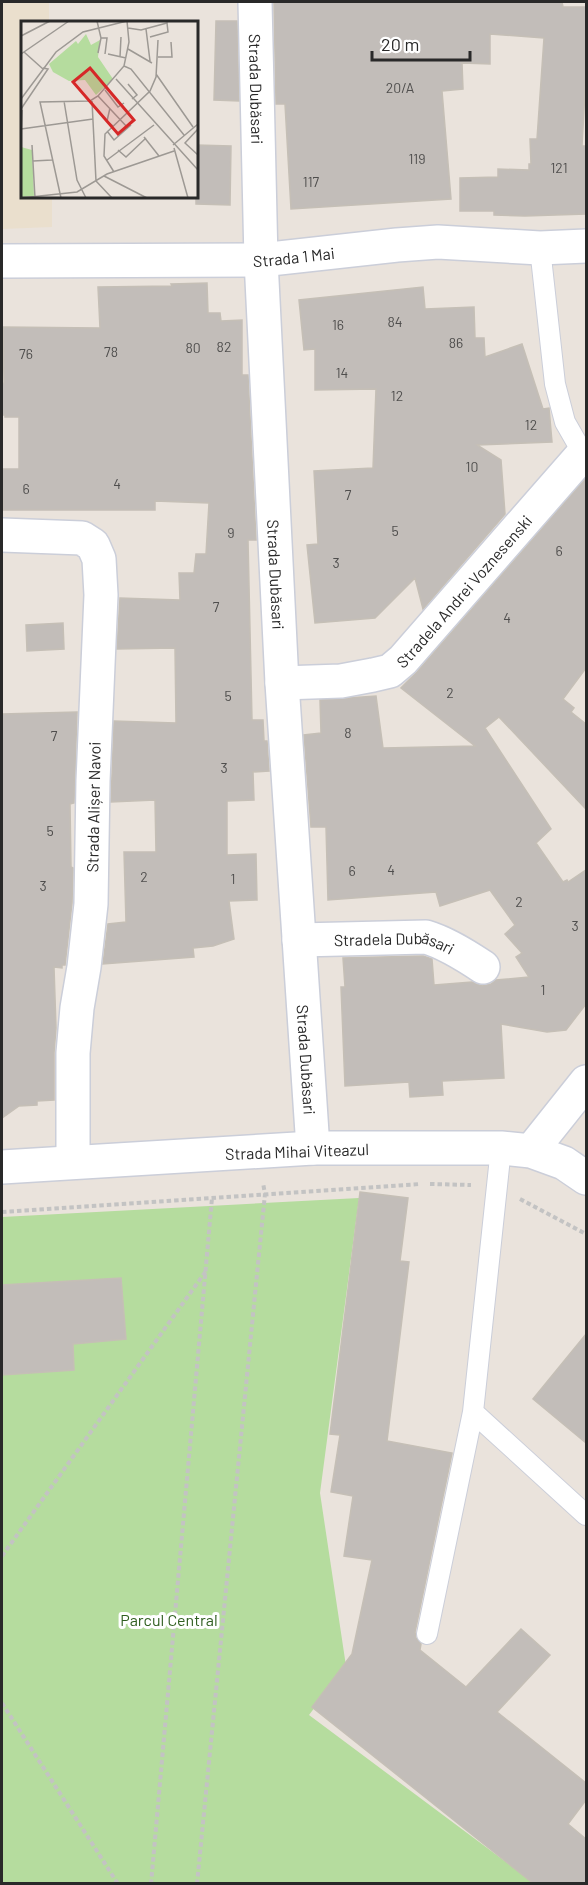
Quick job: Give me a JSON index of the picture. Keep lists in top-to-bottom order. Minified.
{"streets":{"street":["Strada Dubăsari","Strada 1 Mai","Stradela Andrei Voznesenski","Strada Alișer Navoi","Stradela Dubăsari","Strada Mihai Viteazul"]},"crossings":[["Strada Dubăsari","Strada 1 Mai"],["Strada Dubăsari","Stradela Andrei Voznesenski"],["Strada Dubăsari","Stradela Dubăsari"],["Strada Dubăsari","Strada Mihai Viteazul"],["Strada Alișer Navoi","Strada Mihai Viteazul"]],"parks":["Parcul Central"],"house_numbers":["20/A","119","121","117","84","16","86","82","80","78","76","14","12","12","10","4","6","7","5","9","6","3","7","4","2","5","8","7","3","5","4","6","2","1","3","2","3","1"],"scale_bar":"20 m"}
